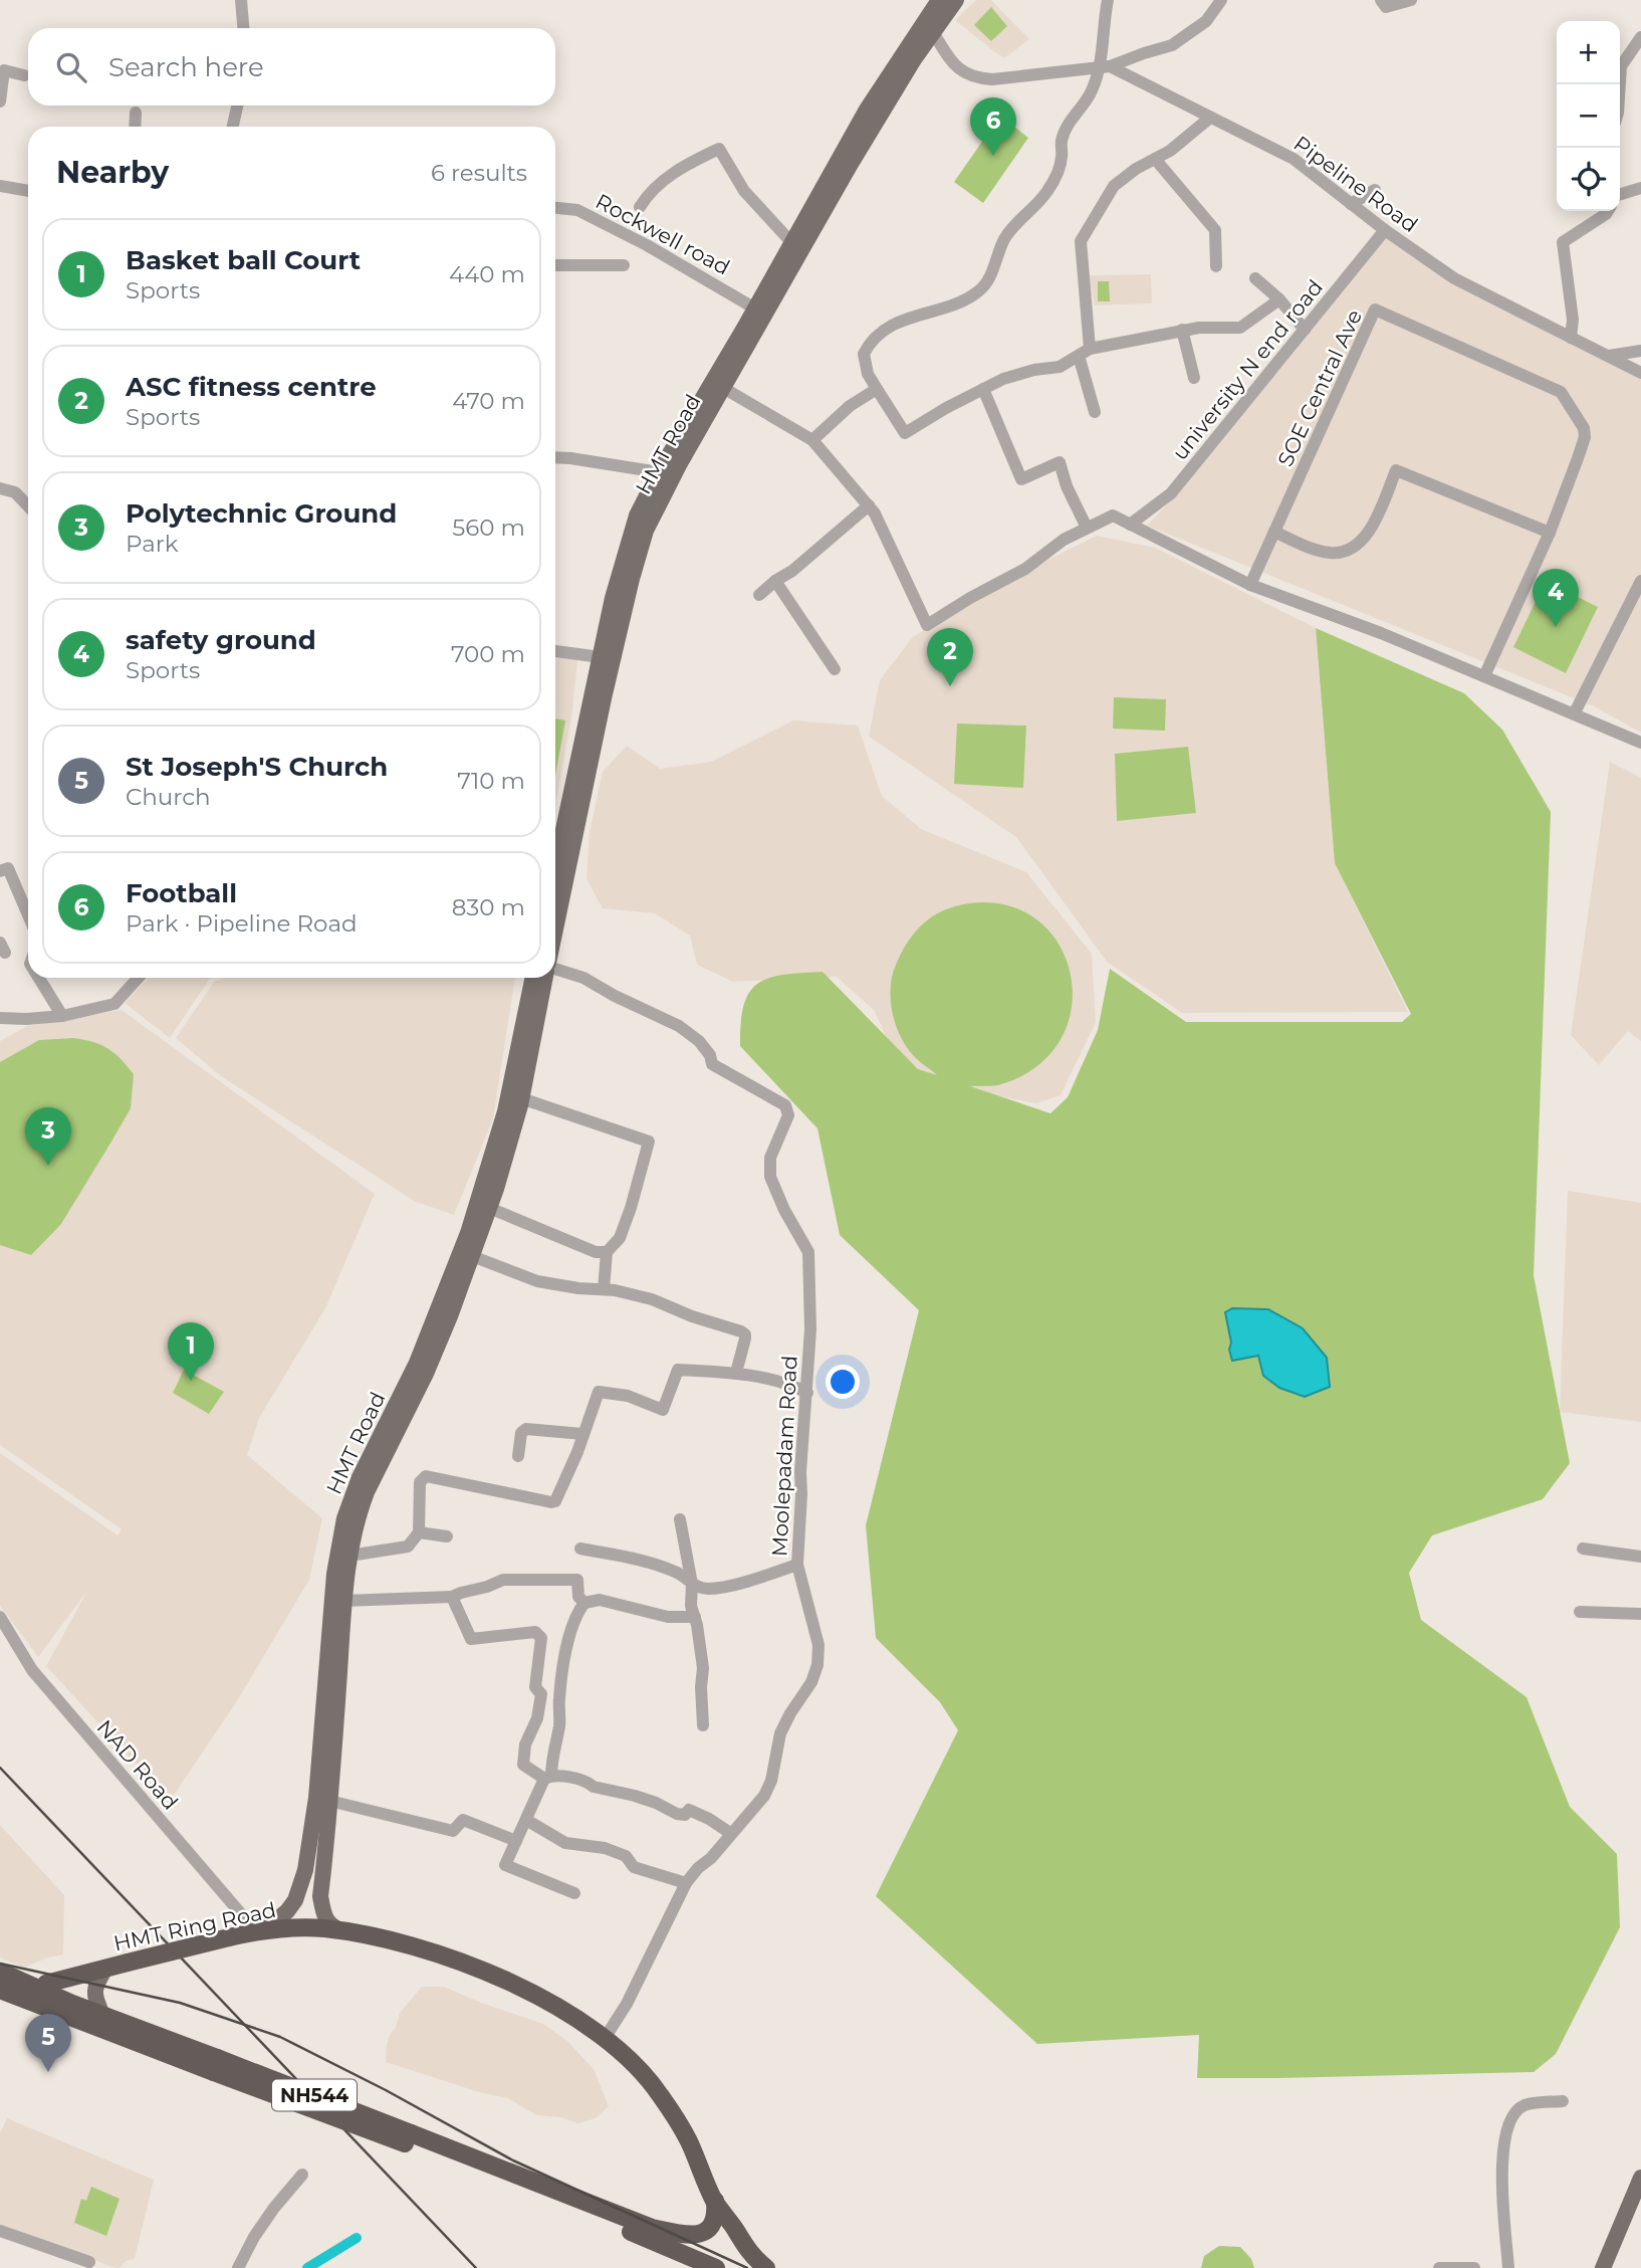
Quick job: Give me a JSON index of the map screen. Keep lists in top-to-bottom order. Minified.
{"streets":{"highway":["HMT Ring Road","NH544"],"main road":["HMT Road"],"street":["Pipeline Road","Rockwell road","university N end road","SOE Central Ave","Moolepadam Road","NAD Road"]},"crossings":[["Pipeline Road","university N end road"],["Rockwell road","HMT Road"],["HMT Road","NAD Road"],["HMT Road","HMT Ring Road"],["Moolepadam Road","HMT Ring Road"],["NAD Road","HMT Ring Road"],["HMT Ring Road","NH544"]],"page":{"map_buttons":["+","−"],"search":"Search here","pins":["6","4","2","3","1","5"],"heading":["Nearby","6 results"],"list":[{"mark":"1","name":"Basket ball Court","note":"Sports","value":"440 m"},{"mark":"2","name":"ASC fitness centre","note":"Sports","value":"470 m"},{"mark":"3","name":"Polytechnic Ground","note":"Park","value":"560 m"},{"mark":"4","name":"safety ground","note":"Sports","value":"700 m"},{"mark":"5","name":"St Joseph'S Church","note":"Church","value":"710 m"},{"mark":"6","name":"Football","note":"Park · Pipeline Road","value":"830 m"}]}}
